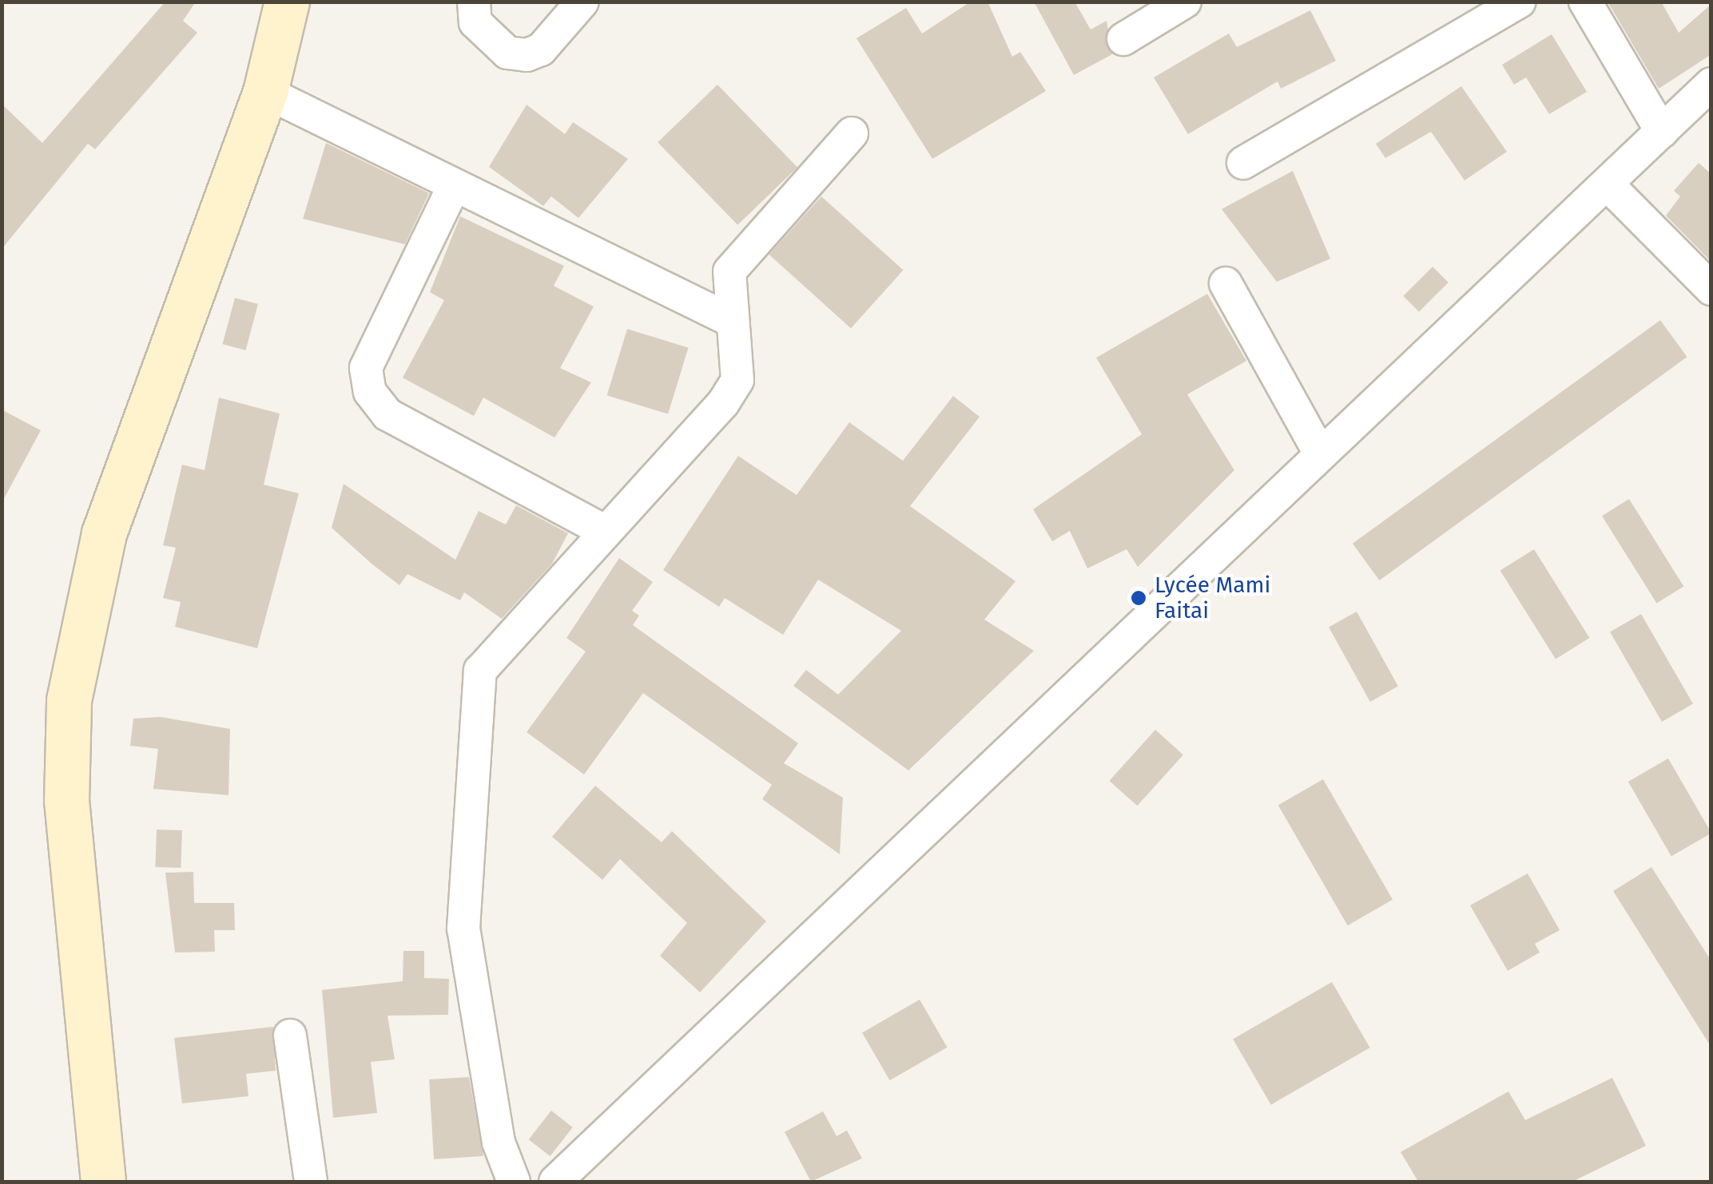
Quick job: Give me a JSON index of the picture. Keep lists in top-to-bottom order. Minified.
{"places":["Lycée Mami Faitai"]}
